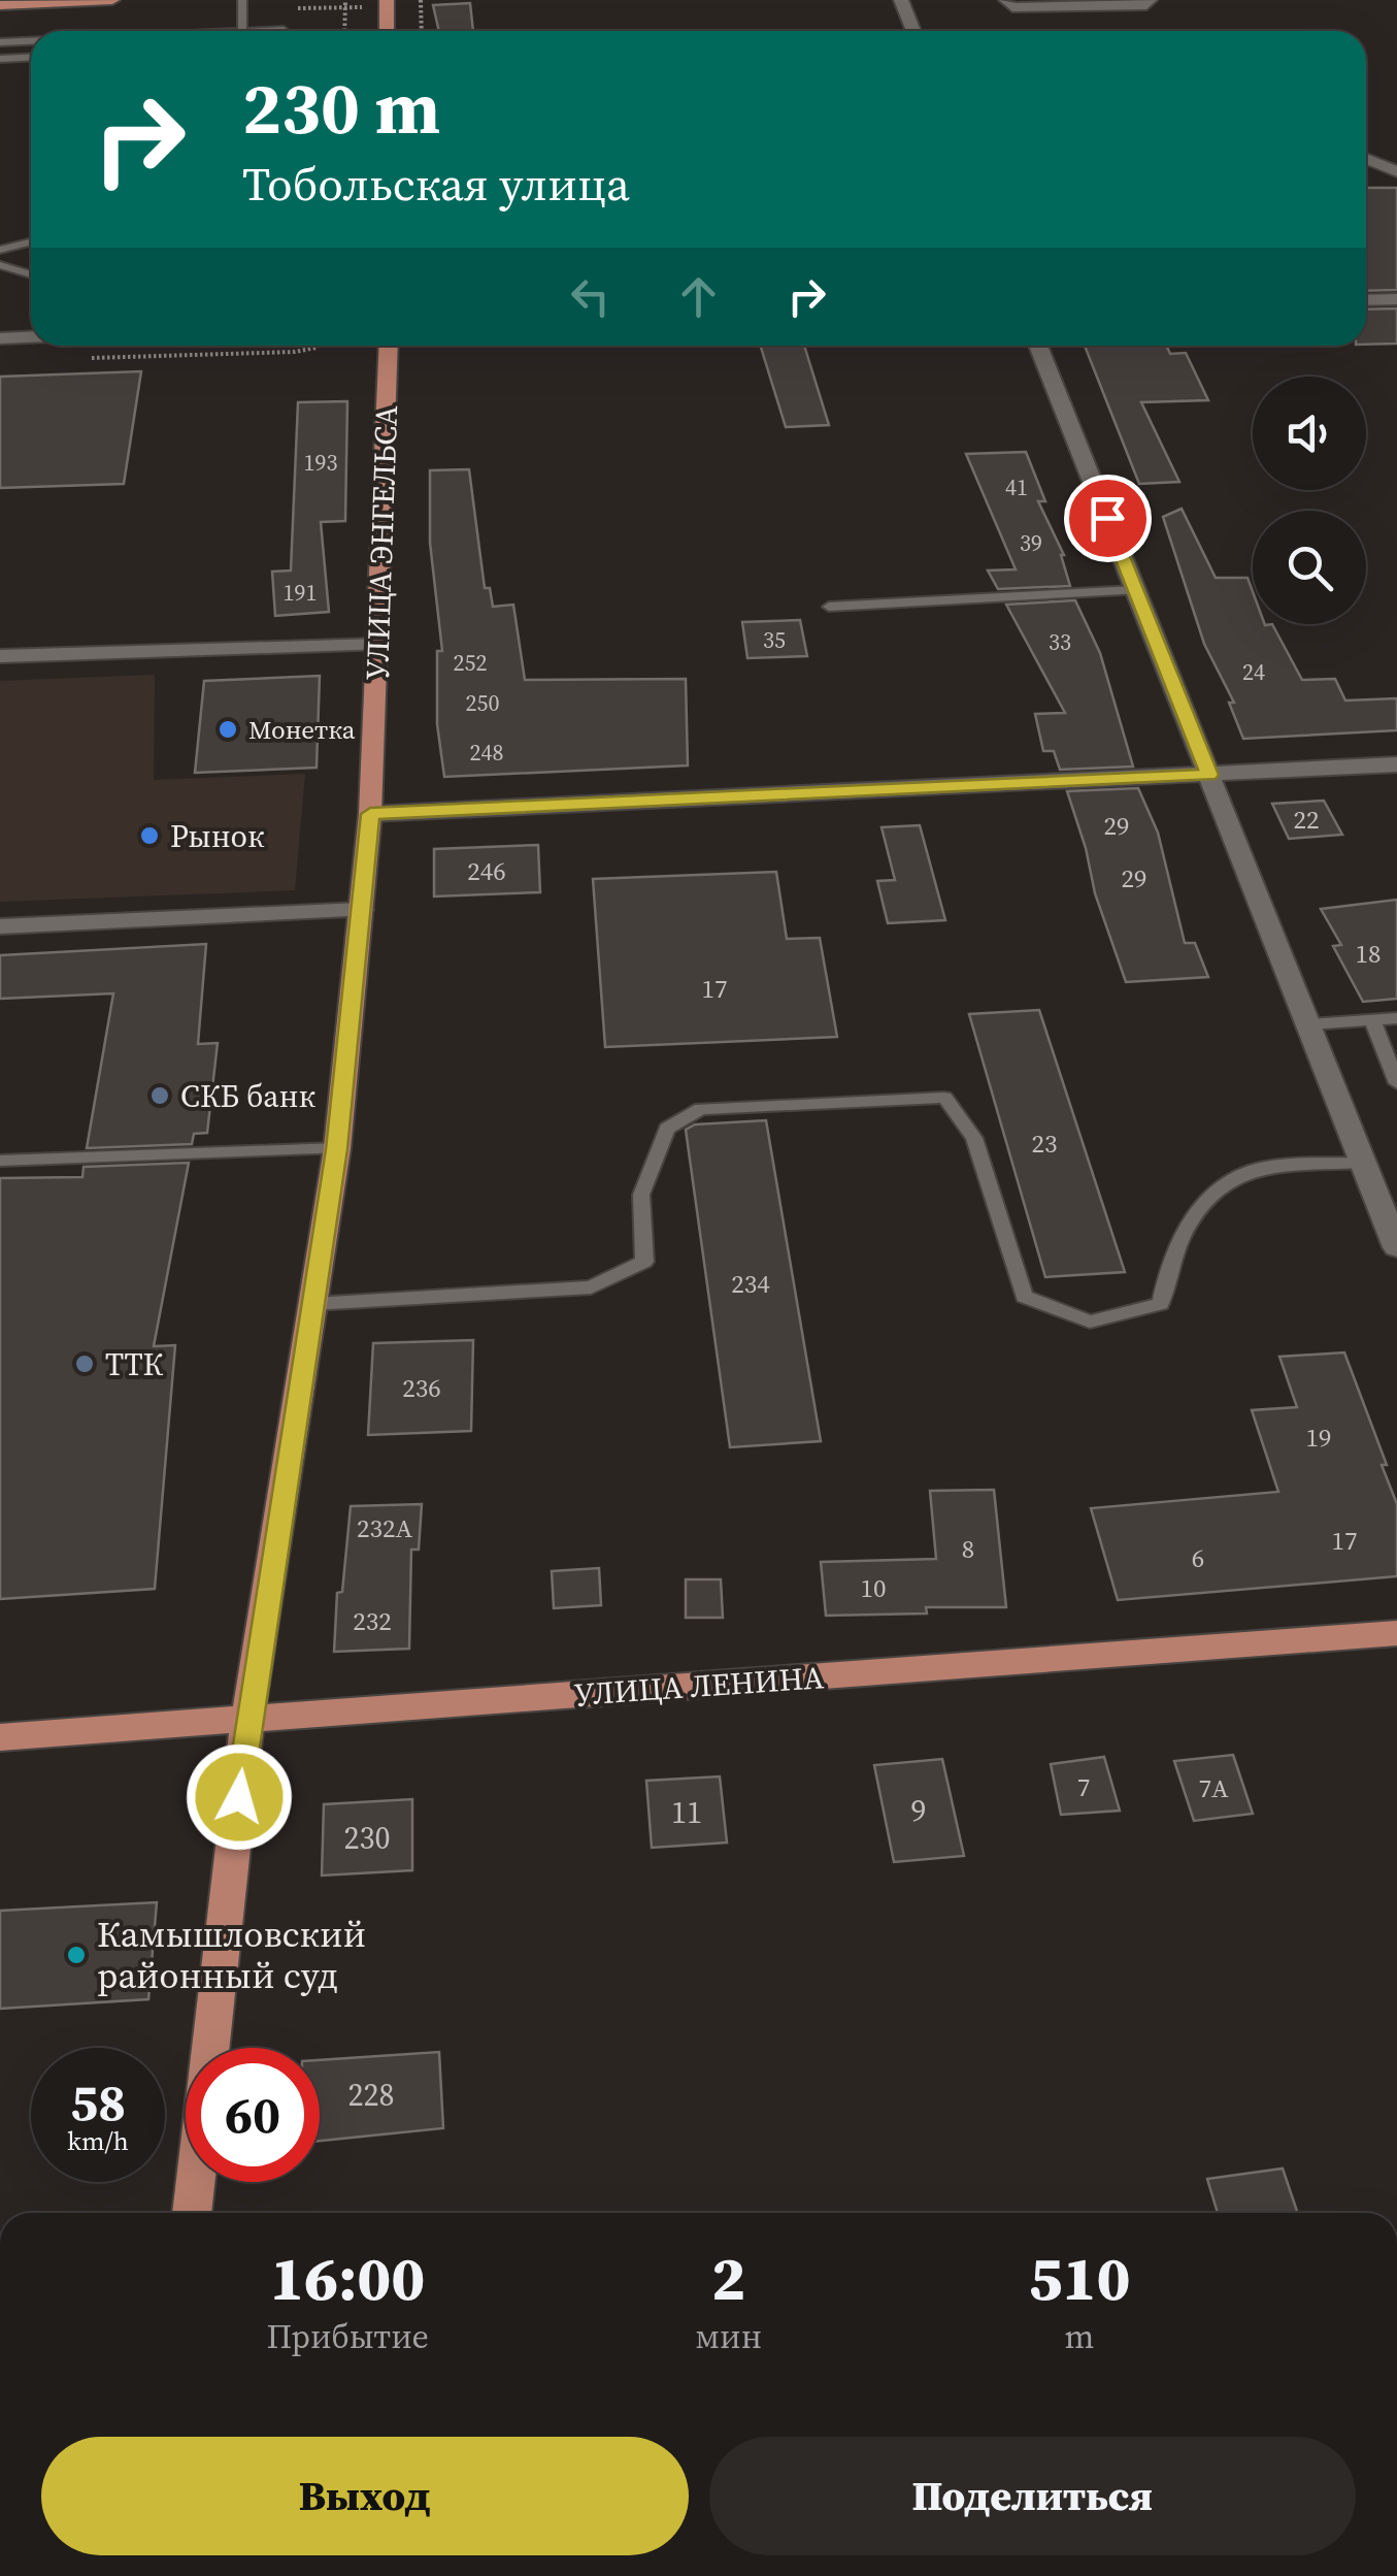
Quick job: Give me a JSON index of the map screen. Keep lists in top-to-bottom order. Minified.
{"streets":{"main road":["УЛИЦА ЭНГЕЛЬСА","УЛИЦА ЛЕНИНА"]},"crossings":[["УЛИЦА ЭНГЕЛЬСА","УЛИЦА ЛЕНИНА"]],"places":["Монетка","Рынок","СКБ банк","ТТК","Камышловский районный суд"],"house_numbers":["193","41","39","191","35","33","252","24","250","248","22","29","246","29","18","17","23","234","236","19","232А","17","8","6","10","232","7","7А","9","11","230","228"],"page":{"turn":["230 m","Тобольская улица"],"speed":"58 km/h","limit":"60","eta":["16:00","Прибытие","2","мин","510","m"],"buttons":["Выход","Поделиться"]}}
